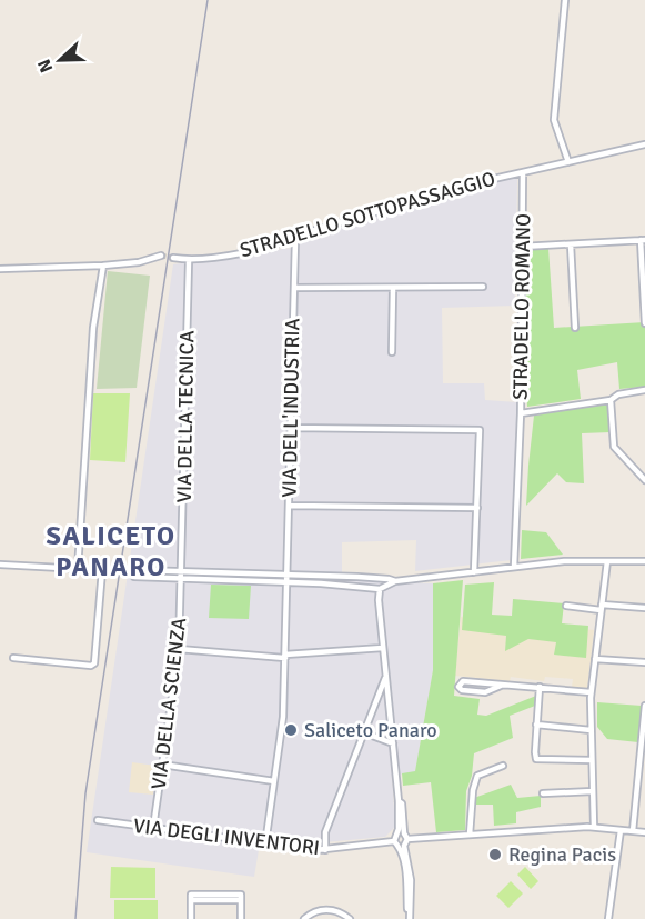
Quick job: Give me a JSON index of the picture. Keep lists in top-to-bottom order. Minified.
{"streets":{"street":["STRADELLO SOTTOPASSAGGIO","STRADELLO ROMANO","VIA DELL'INDUSTRIA","VIA DELLA TECNICA","VIA DELLA SCIENZA","VIA DEGLI INVENTORI"]},"crossings":[["STRADELLO SOTTOPASSAGGIO","STRADELLO ROMANO"],["STRADELLO SOTTOPASSAGGIO","VIA DELL'INDUSTRIA"],["STRADELLO SOTTOPASSAGGIO","VIA DELLA TECNICA"],["VIA DELL'INDUSTRIA","VIA DEGLI INVENTORI"],["VIA DELLA TECNICA","VIA DELLA SCIENZA"],["VIA DELLA SCIENZA","VIA DEGLI INVENTORI"]],"districts":["SALICETO PANARO"],"places":["Saliceto Panaro","Regina Pacis"],"north":"left"}
